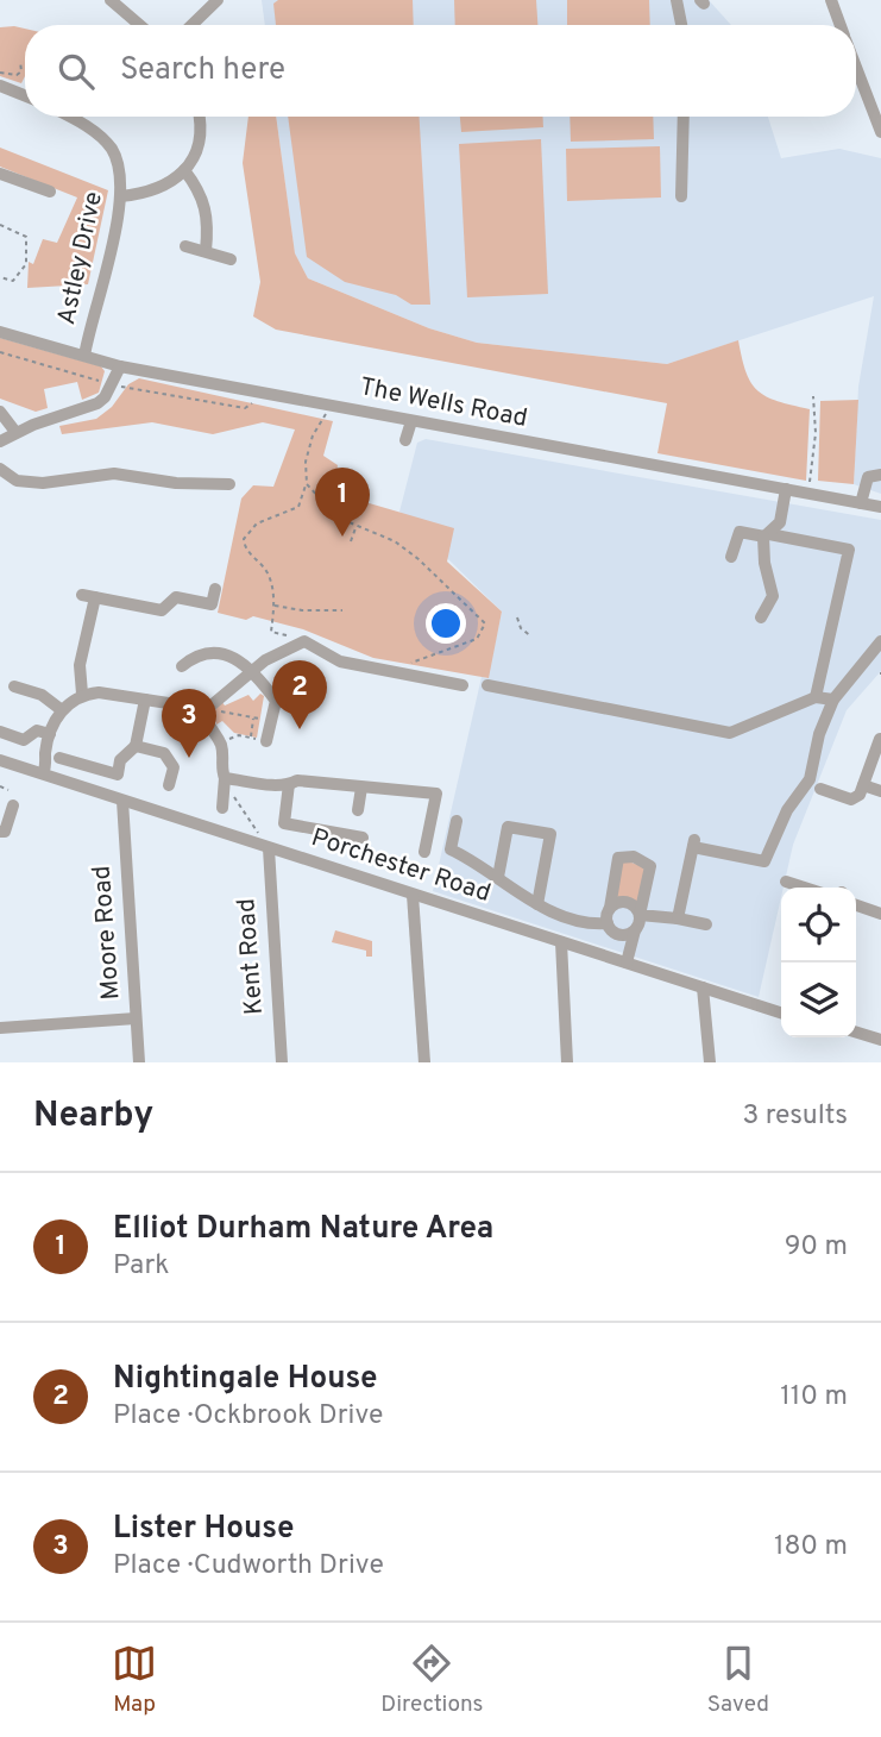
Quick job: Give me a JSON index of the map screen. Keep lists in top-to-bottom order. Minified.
{"streets":{"street":["Astley Drive","The Wells Road","Porchester Road","Moore Road","Kent Road"]},"crossings":[["Astley Drive","The Wells Road"],["Porchester Road","Moore Road"],["Porchester Road","Kent Road"]],"page":{"search":"Search here","pins":["1","2","3"],"heading":["Nearby","3 results"],"list":[{"mark":"1","name":"Elliot Durham Nature Area","note":"Park","value":"90 m"},{"mark":"2","name":"Nightingale House","note":"Place · Ockbrook Drive","value":"110 m"},{"mark":"3","name":"Lister House","note":"Place · Cudworth Drive","value":"180 m"}],"nav":["Map","Directions","Saved"]}}
